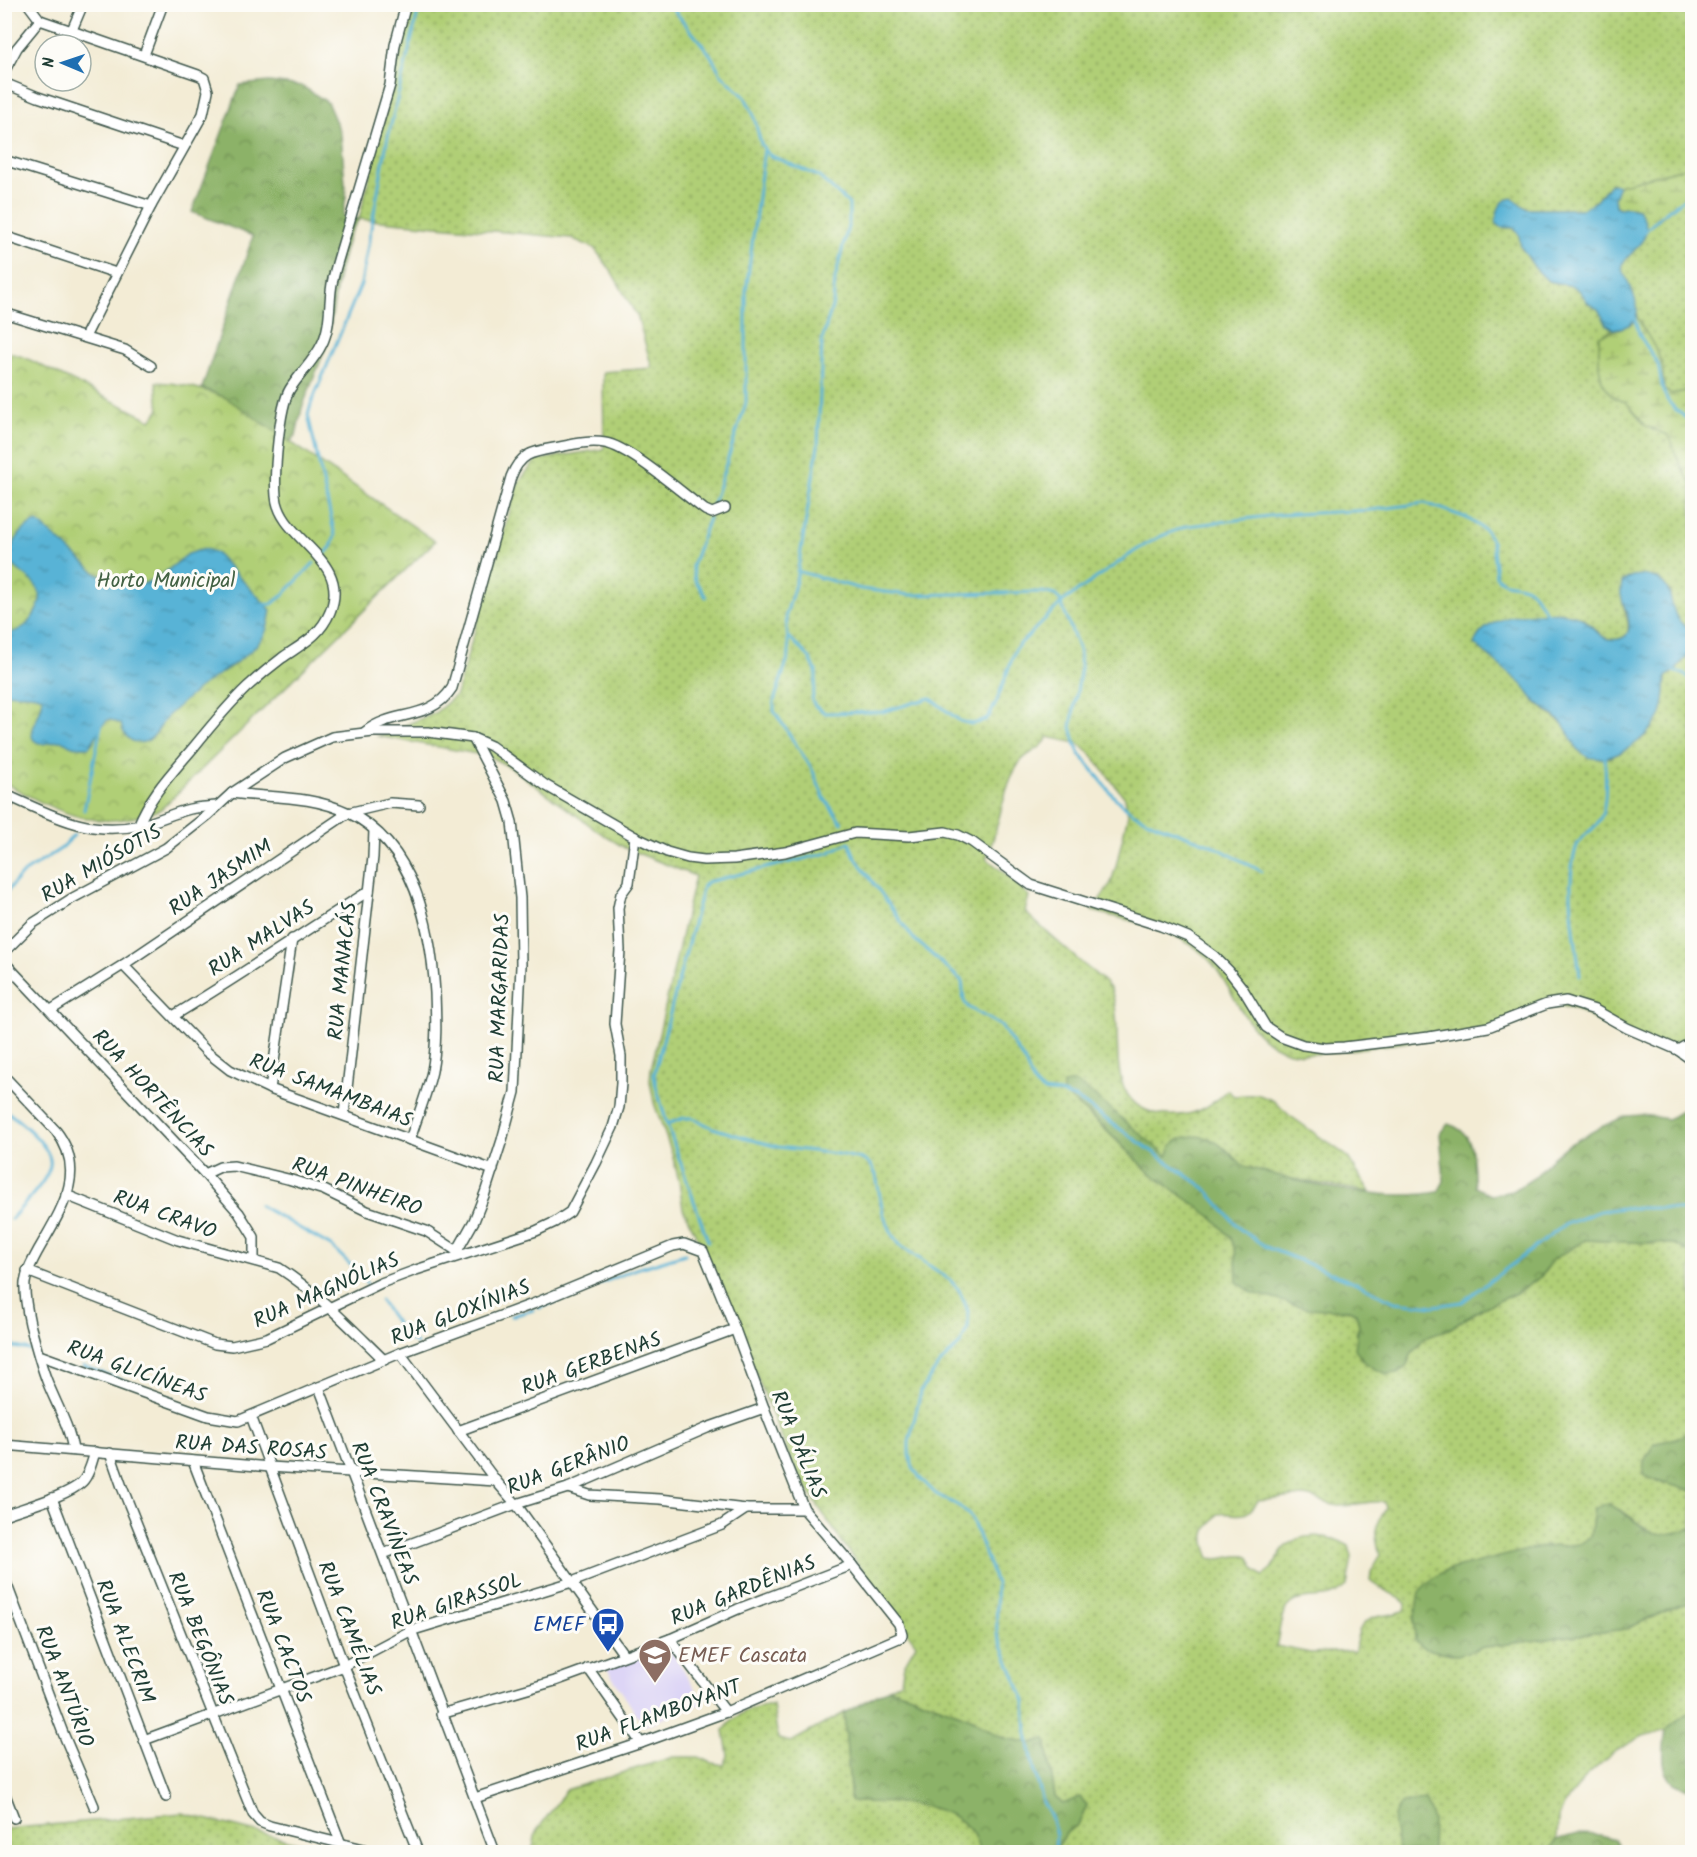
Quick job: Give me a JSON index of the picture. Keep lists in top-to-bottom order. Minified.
{"streets":{"street":["RUA MIÓSOTIS","RUA JASMIM","RUA MALVAS","RUA MANACÁS","RUA MARGARIDAS","RUA SAMAMBAIAS","RUA HORTÊNCIAS","RUA PINHEIRO","RUA CRAVO","RUA MAGNÓLIAS","RUA GLOXÍNIAS","RUA GERBENAS","RUA GLICÍNEAS","RUA DÁLIAS","RUA DAS ROSAS","RUA GERÂNIO","RUA CRAVÍNEAS","RUA GARDÊNIAS","RUA GIRASSOL","RUA CAMÉLIAS","RUA BEGÔNIAS","RUA ALECRIM","RUA CACTOS","RUA ANTÚRIO","RUA FLAMBOYANT"]},"crossings":[["RUA JASMIM","RUA SAMAMBAIAS"],["RUA JASMIM","RUA HORTÊNCIAS"],["RUA MALVAS","RUA MANACÁS"],["RUA MALVAS","RUA SAMAMBAIAS"],["RUA MANACÁS","RUA SAMAMBAIAS"],["RUA MARGARIDAS","RUA SAMAMBAIAS"],["RUA MARGARIDAS","RUA PINHEIRO"],["RUA MARGARIDAS","RUA MAGNÓLIAS"],["RUA HORTÊNCIAS","RUA PINHEIRO"],["RUA HORTÊNCIAS","RUA CRAVO"],["RUA PINHEIRO","RUA MAGNÓLIAS"],["RUA CRAVO","RUA MAGNÓLIAS"],["RUA CRAVO","RUA GLOXÍNIAS"],["RUA GLOXÍNIAS","RUA GLICÍNEAS"],["RUA GLOXÍNIAS","RUA DÁLIAS"],["RUA GLOXÍNIAS","RUA CRAVÍNEAS"],["RUA GLOXÍNIAS","RUA CAMÉLIAS"],["RUA GERBENAS","RUA DÁLIAS"],["RUA DÁLIAS","RUA GERÂNIO"],["RUA DÁLIAS","RUA GARDÊNIAS"],["RUA DÁLIAS","RUA FLAMBOYANT"],["RUA DAS ROSAS","RUA CRAVÍNEAS"],["RUA DAS ROSAS","RUA CAMÉLIAS"],["RUA DAS ROSAS","RUA BEGÔNIAS"],["RUA DAS ROSAS","RUA CACTOS"],["RUA GERÂNIO","RUA CRAVÍNEAS"],["RUA CRAVÍNEAS","RUA GARDÊNIAS"],["RUA CRAVÍNEAS","RUA GIRASSOL"],["RUA CRAVÍNEAS","RUA FLAMBOYANT"],["RUA GIRASSOL","RUA CAMÉLIAS"],["RUA GIRASSOL","RUA BEGÔNIAS"],["RUA GIRASSOL","RUA ALECRIM"],["RUA GIRASSOL","RUA CACTOS"],["RUA BEGÔNIAS","RUA CACTOS"]],"parks":["Horto Municipal"],"places":{"bus stop":["EMEF"],"school or university":["EMEF Cascata"]},"north":"left"}
